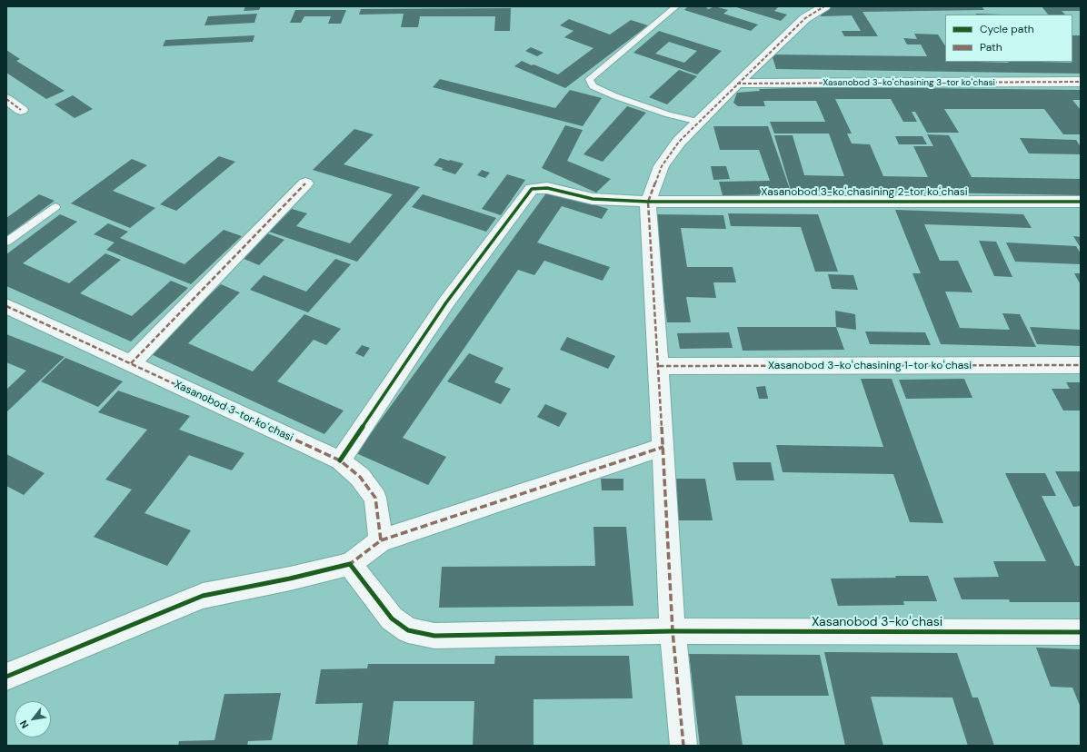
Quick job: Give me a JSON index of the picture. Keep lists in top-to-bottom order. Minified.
{"streets":{"street":["Xasanobod 3-koʻchasining 3-tor koʻchasi","Xasanobod 3-koʻchasining 2-tor koʻchasi","Xasanobod 3-koʻchasining 1-tor koʻchasi","Xasanobod 3-tor koʻchasi","Xasanobod 3-koʻchasi"]},"crossings":[["Xasanobod 3-koʻchasining 2-tor koʻchasi","Xasanobod 3-tor koʻchasi"]],"legend":["Cycle path","Path"],"north":"bottom left"}
